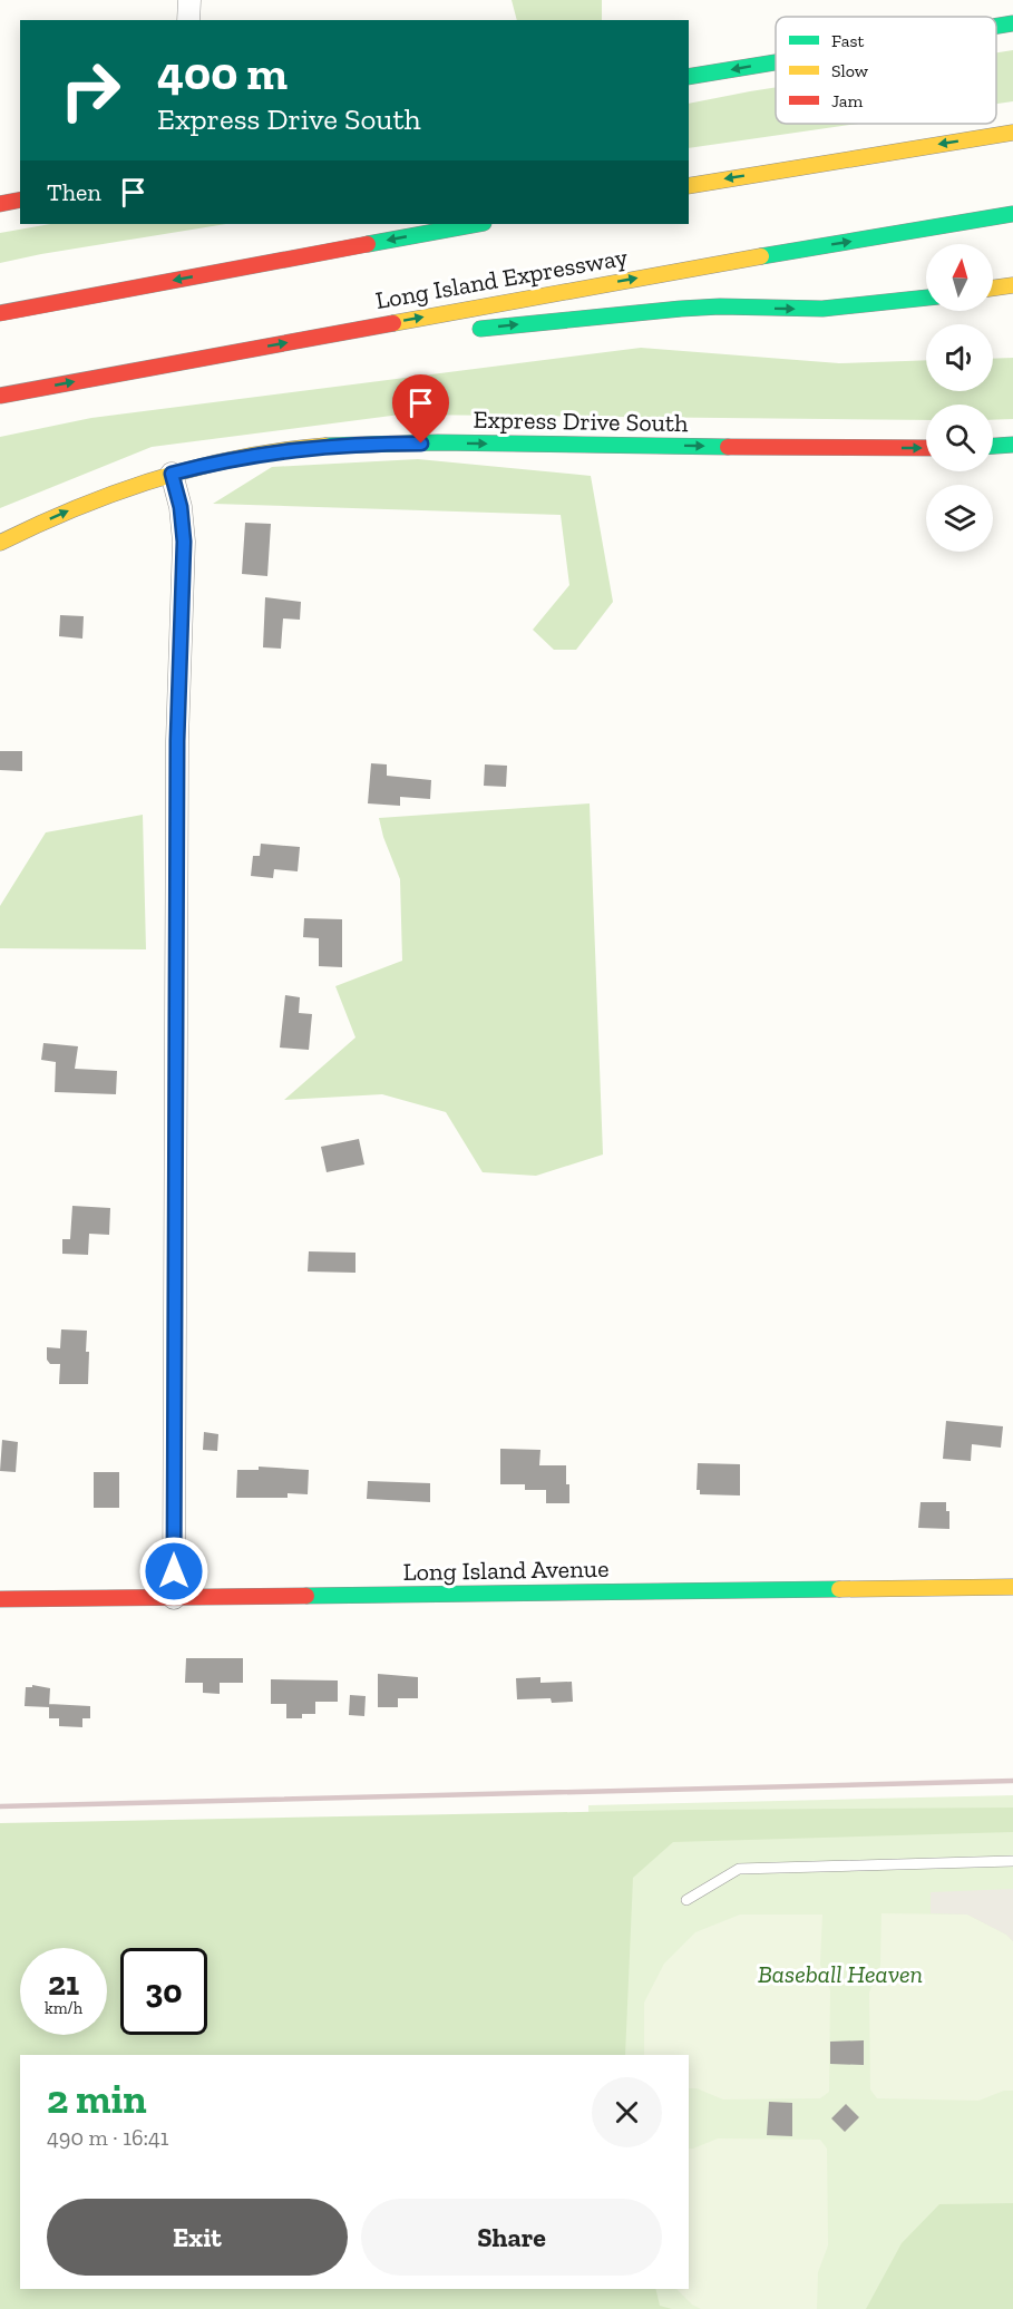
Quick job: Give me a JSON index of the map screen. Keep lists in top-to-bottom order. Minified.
{"streets":{"main road":["Long Island Expressway","Express Drive South","Long Island Avenue"]},"parks":["Baseball Heaven"],"legend":["Fast","Slow","Jam"],"north":"top","page":{"turn":["400 m","Express Drive South"],"then":"Then","speed":"21 km/h","limit":"30","heading":["2 min","490 m · 16:41"],"buttons":["Exit","Share"]}}
